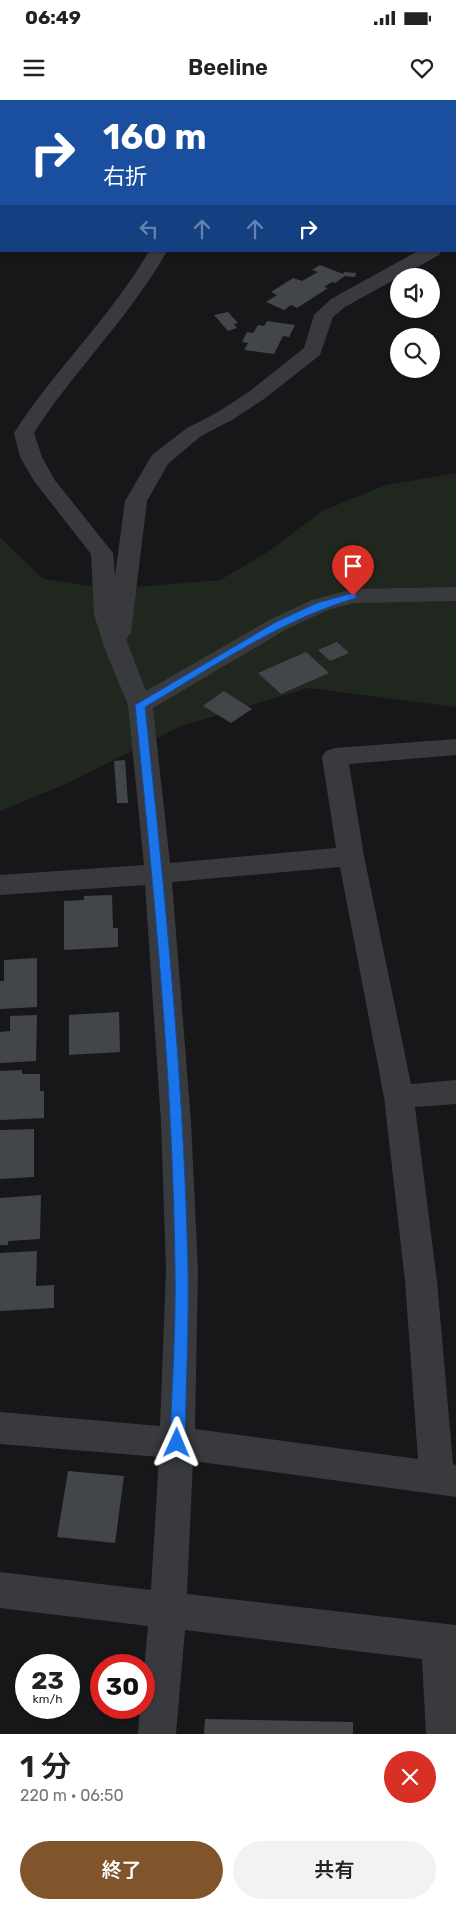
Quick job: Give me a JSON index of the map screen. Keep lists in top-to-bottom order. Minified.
{"page":{"status":"06:49","header":"Beeline","turn":["160 m","右折"],"speed":"23 km/h","limit":"30","heading":["1 分","220 m · 06:50"],"buttons":["終了","共有"]}}
